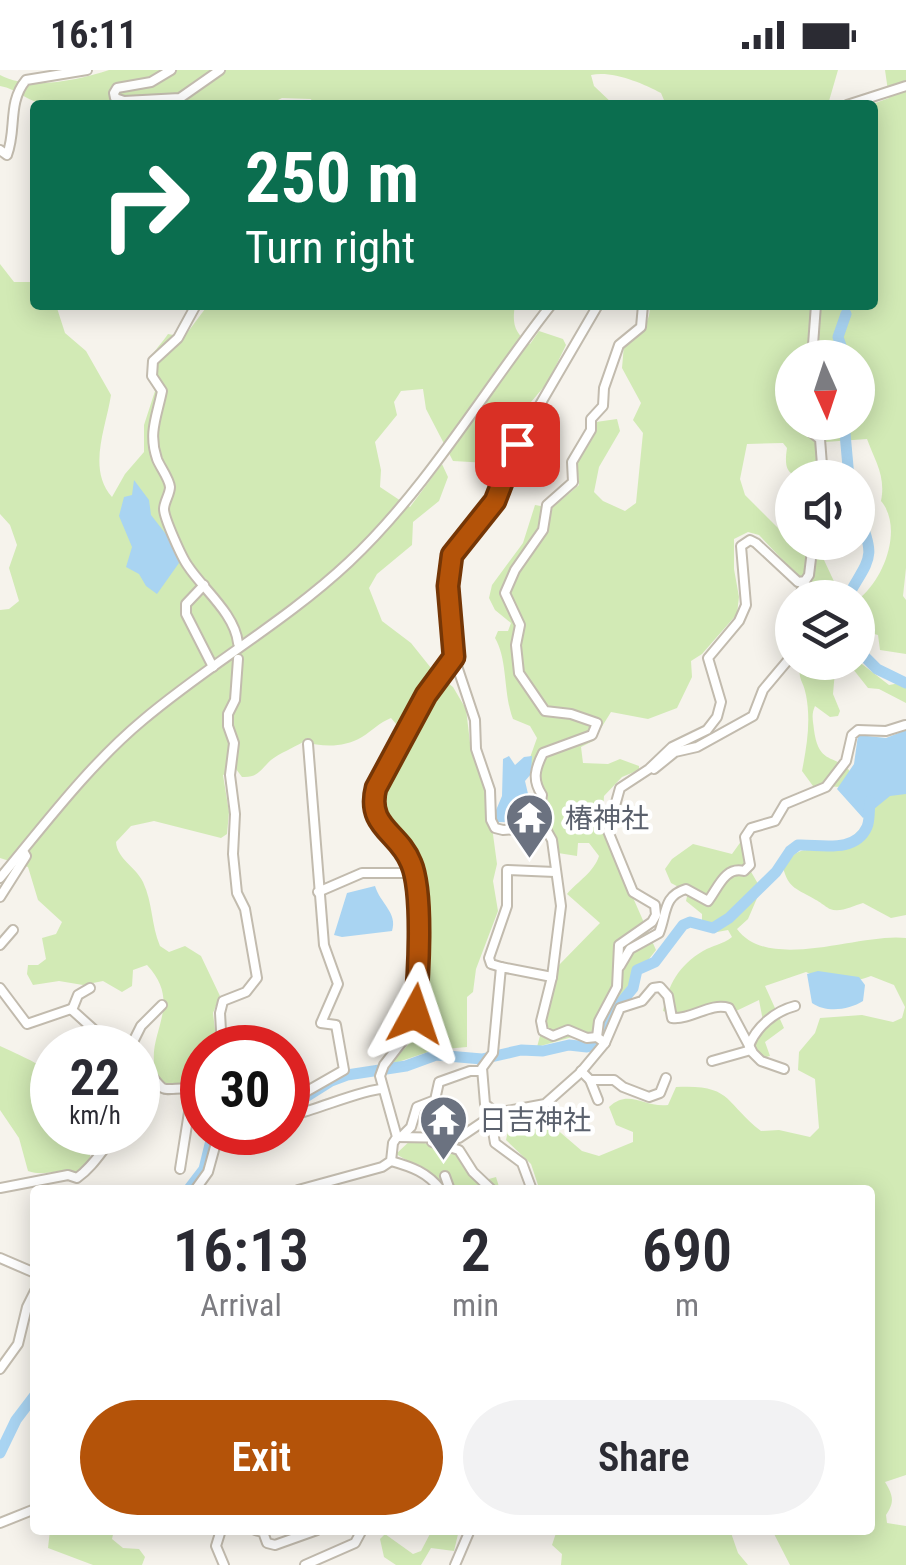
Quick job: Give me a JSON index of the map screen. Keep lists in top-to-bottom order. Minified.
{"places":{"temple":["椿神社","日吉神社"]},"north":"bottom","page":{"status":"16:11","turn":["250 m","Turn right"],"speed":"22 km/h","limit":"30","eta":["16:13","Arrival","2","min","690","m"],"buttons":["Exit","Share"]}}
